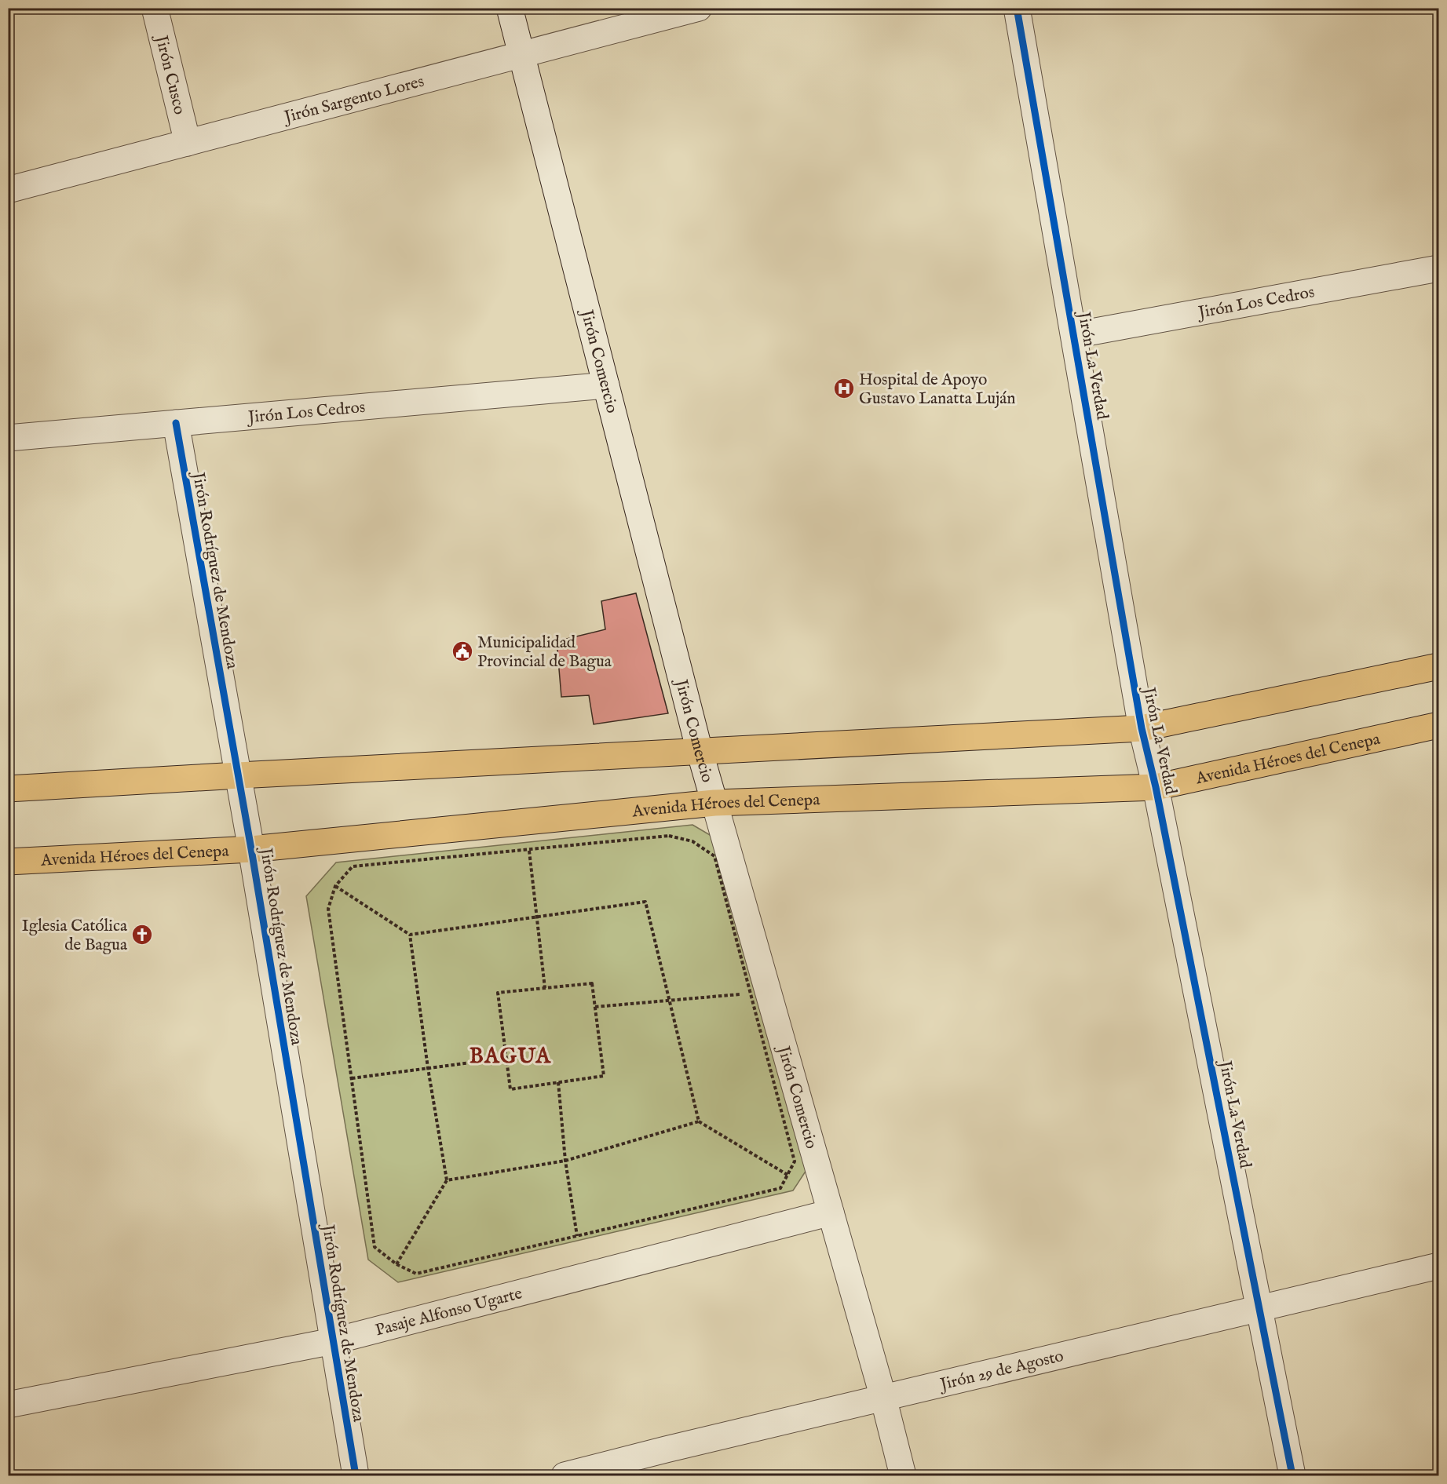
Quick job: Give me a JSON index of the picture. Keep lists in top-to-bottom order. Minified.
{"streets":{"main road":["Avenida Héroes del Cenepa"],"street":["Jirón Cusco","Jirón Sargento Lores","Jirón Los Cedros","Jirón Comercio","Jirón La Verdad","Jirón Rodríguez de Mendoza","Pasaje Alfonso Ugarte","Jirón 29 de Agosto"]},"crossings":[["Jirón Cusco","Jirón Sargento Lores"],["Jirón Sargento Lores","Jirón Comercio"],["Jirón Los Cedros","Jirón Comercio"],["Jirón Los Cedros","Jirón La Verdad"],["Jirón Los Cedros","Jirón Rodríguez de Mendoza"],["Jirón Comercio","Avenida Héroes del Cenepa"],["Jirón Comercio","Pasaje Alfonso Ugarte"],["Jirón Comercio","Jirón 29 de Agosto"],["Jirón La Verdad","Avenida Héroes del Cenepa"],["Jirón La Verdad","Jirón 29 de Agosto"],["Jirón Rodríguez de Mendoza","Avenida Héroes del Cenepa"],["Jirón Rodríguez de Mendoza","Pasaje Alfonso Ugarte"]],"districts":["BAGUA"],"places":{"hospital":["Hospital de Apoyo Gustavo Lanatta Luján"],"public building":["Municipalidad Provincial de Bagua"],"church":["Iglesia Católica de Bagua"]}}
